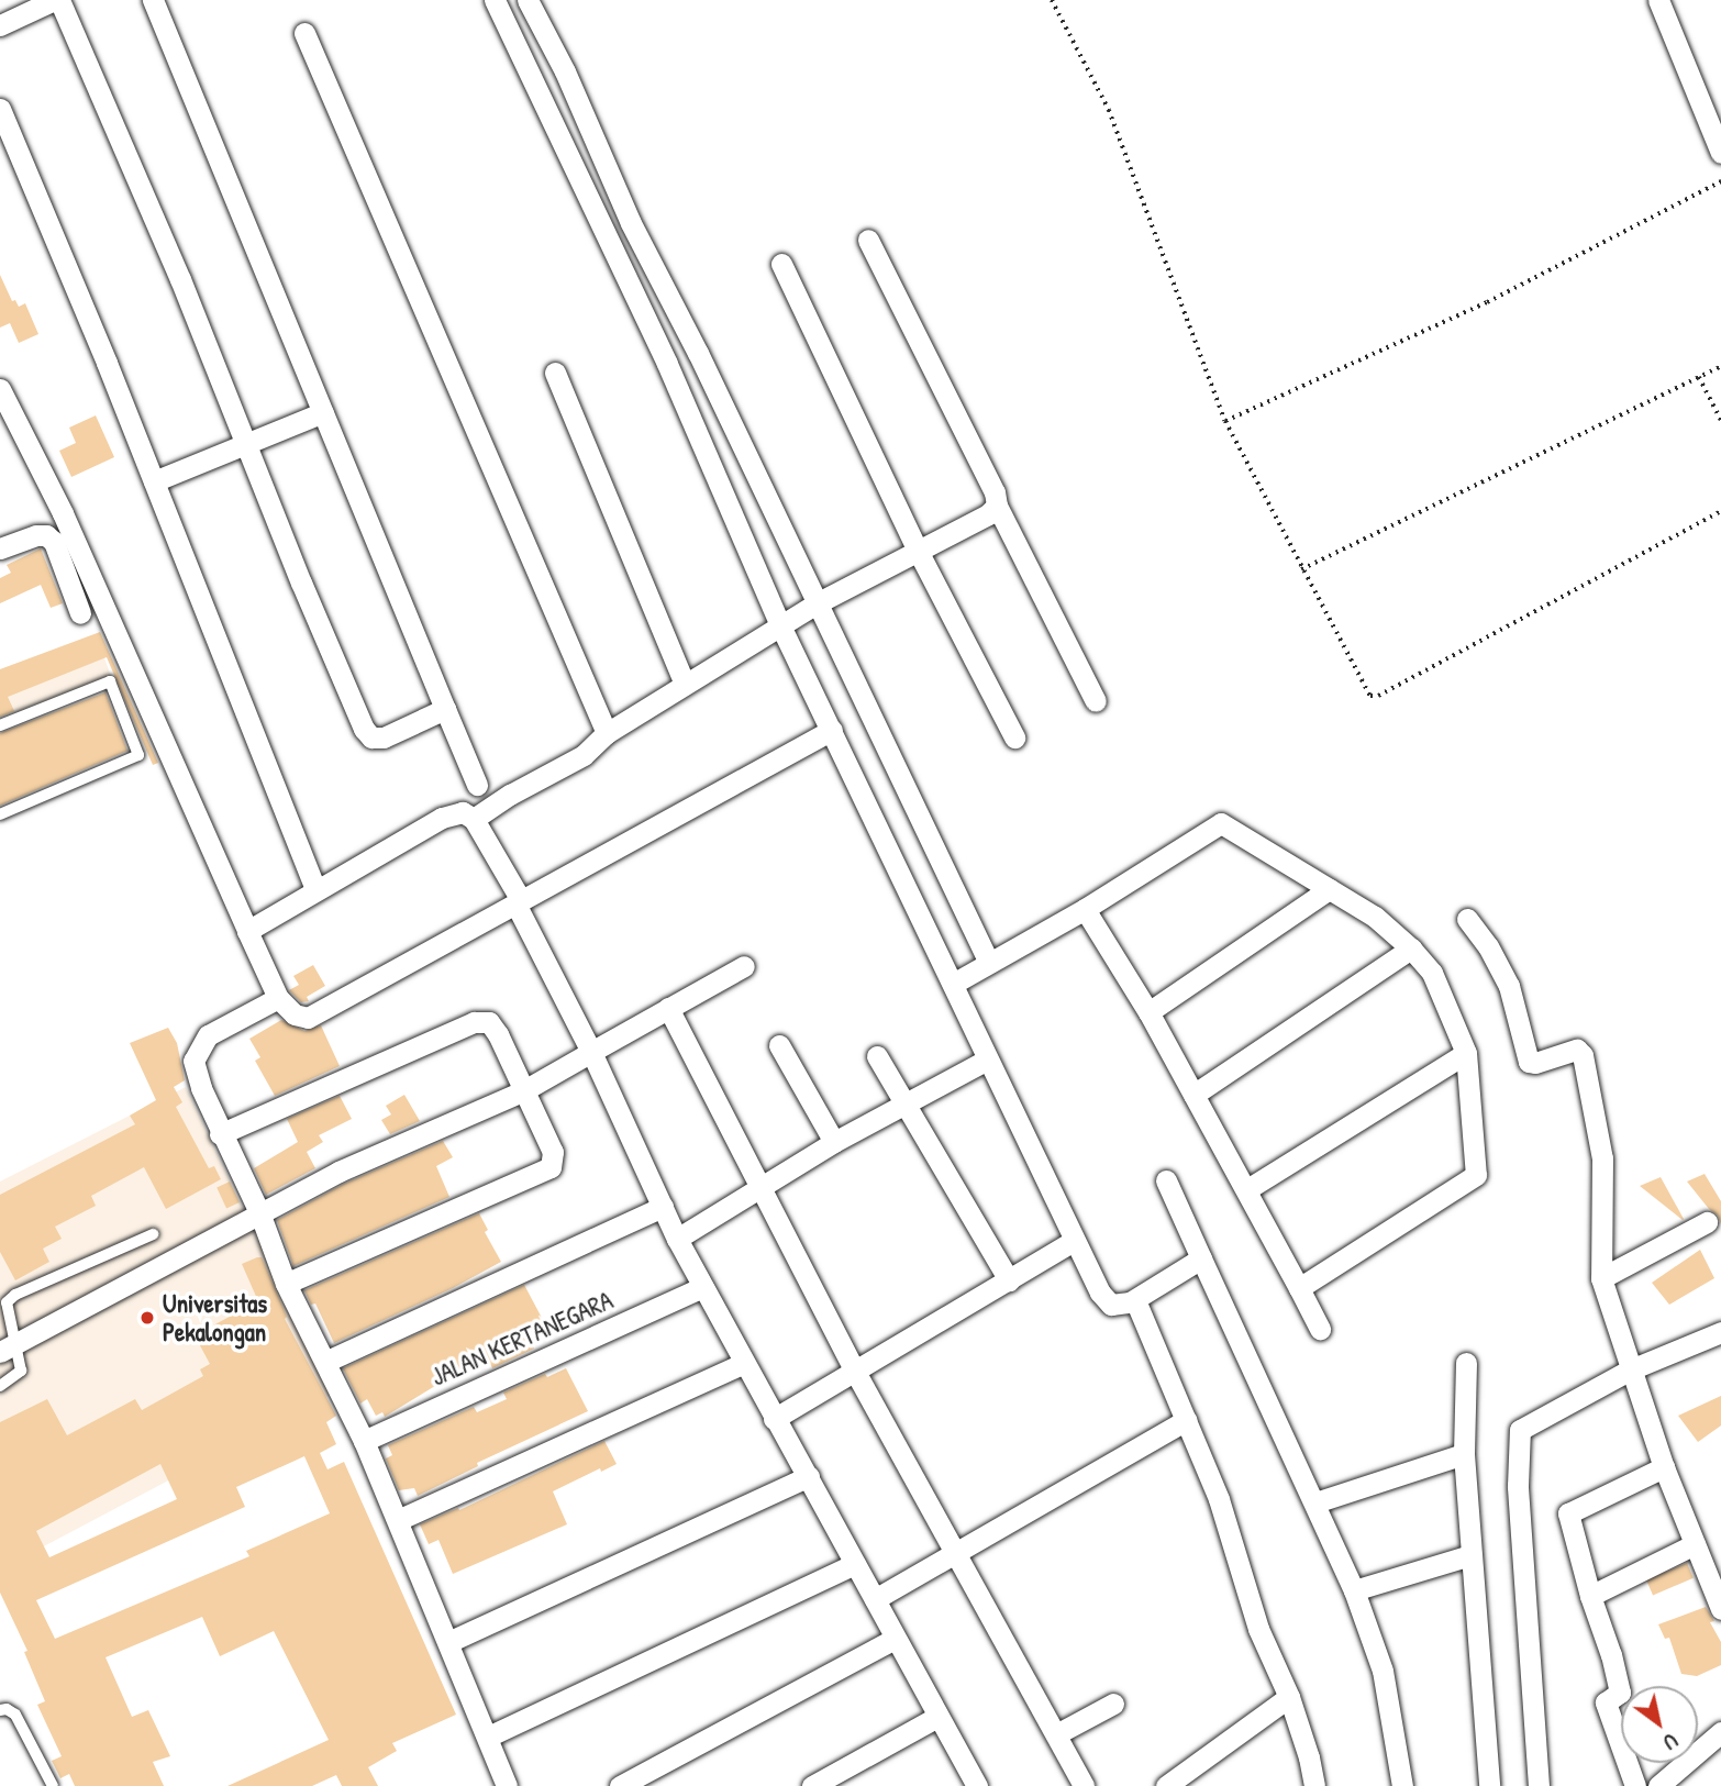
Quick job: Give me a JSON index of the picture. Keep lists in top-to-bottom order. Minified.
{"streets":{"street":["JALAN KERTANEGARA"]},"places":["Universitas Pekalongan"],"north":"bottom right"}
